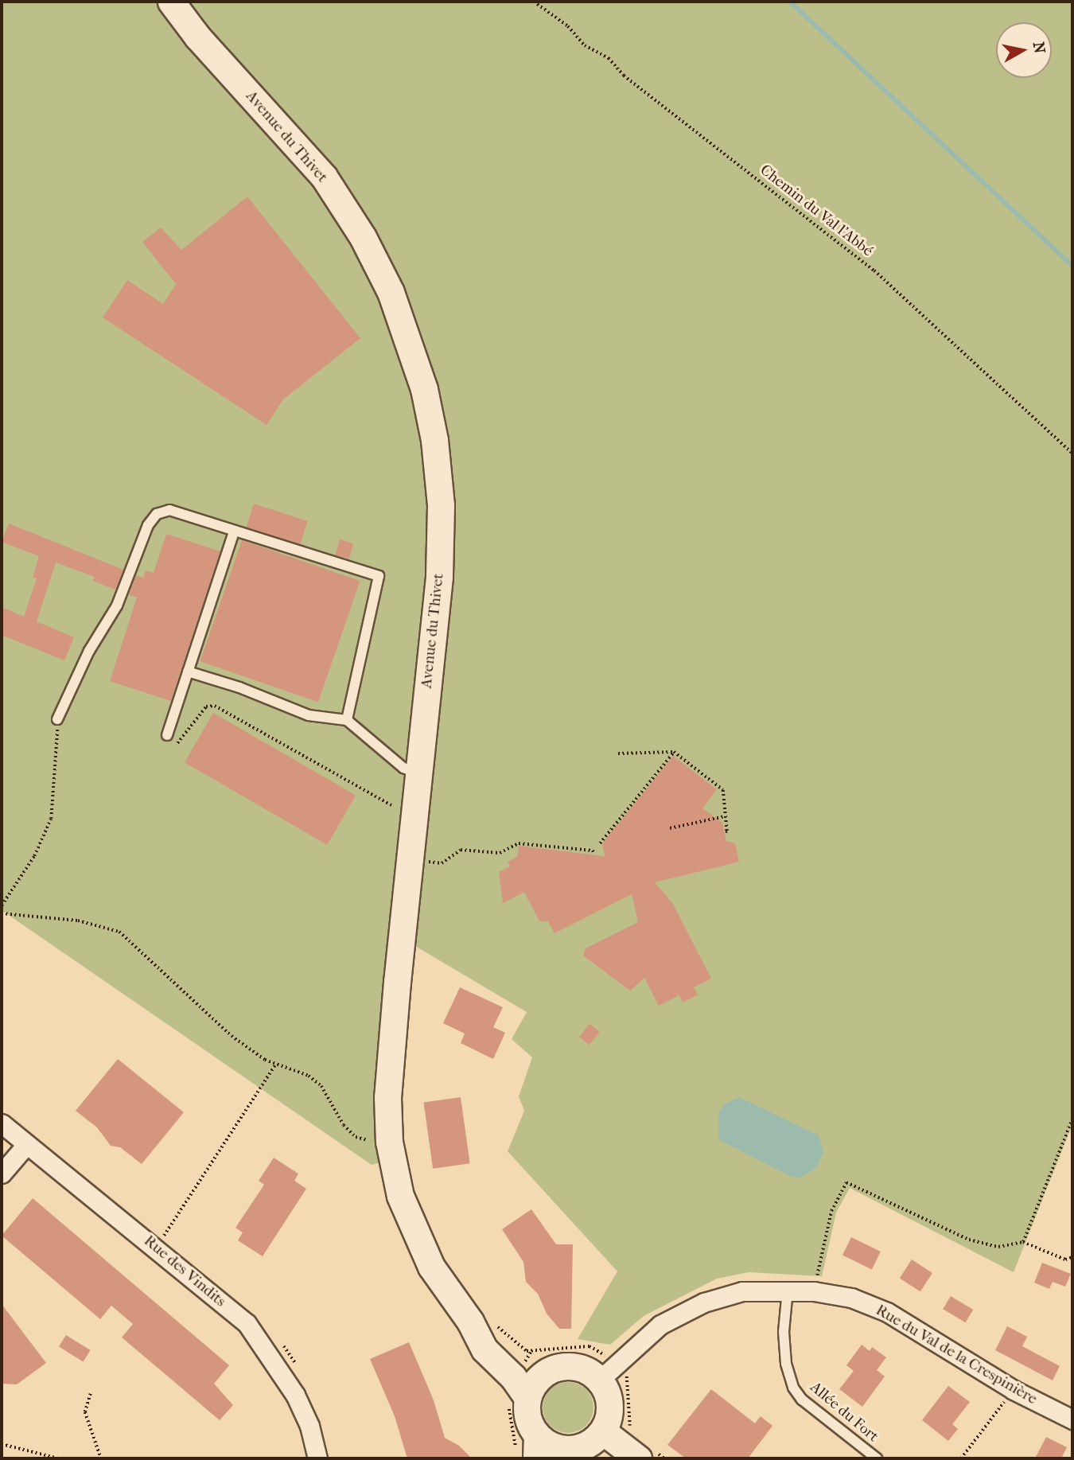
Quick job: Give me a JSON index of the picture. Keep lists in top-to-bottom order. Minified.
{"streets":{"main road":["Avenue du Thivet"],"street":["Rue des Vindits","Rue du Val de la Crespinière"],"lane":["Allée du Fort"],"path":["Chemin du Val l'Abbé"]},"crossings":[["Avenue du Thivet","Rue du Val de la Crespinière"],["Rue du Val de la Crespinière","Allée du Fort"]],"north":"right"}
